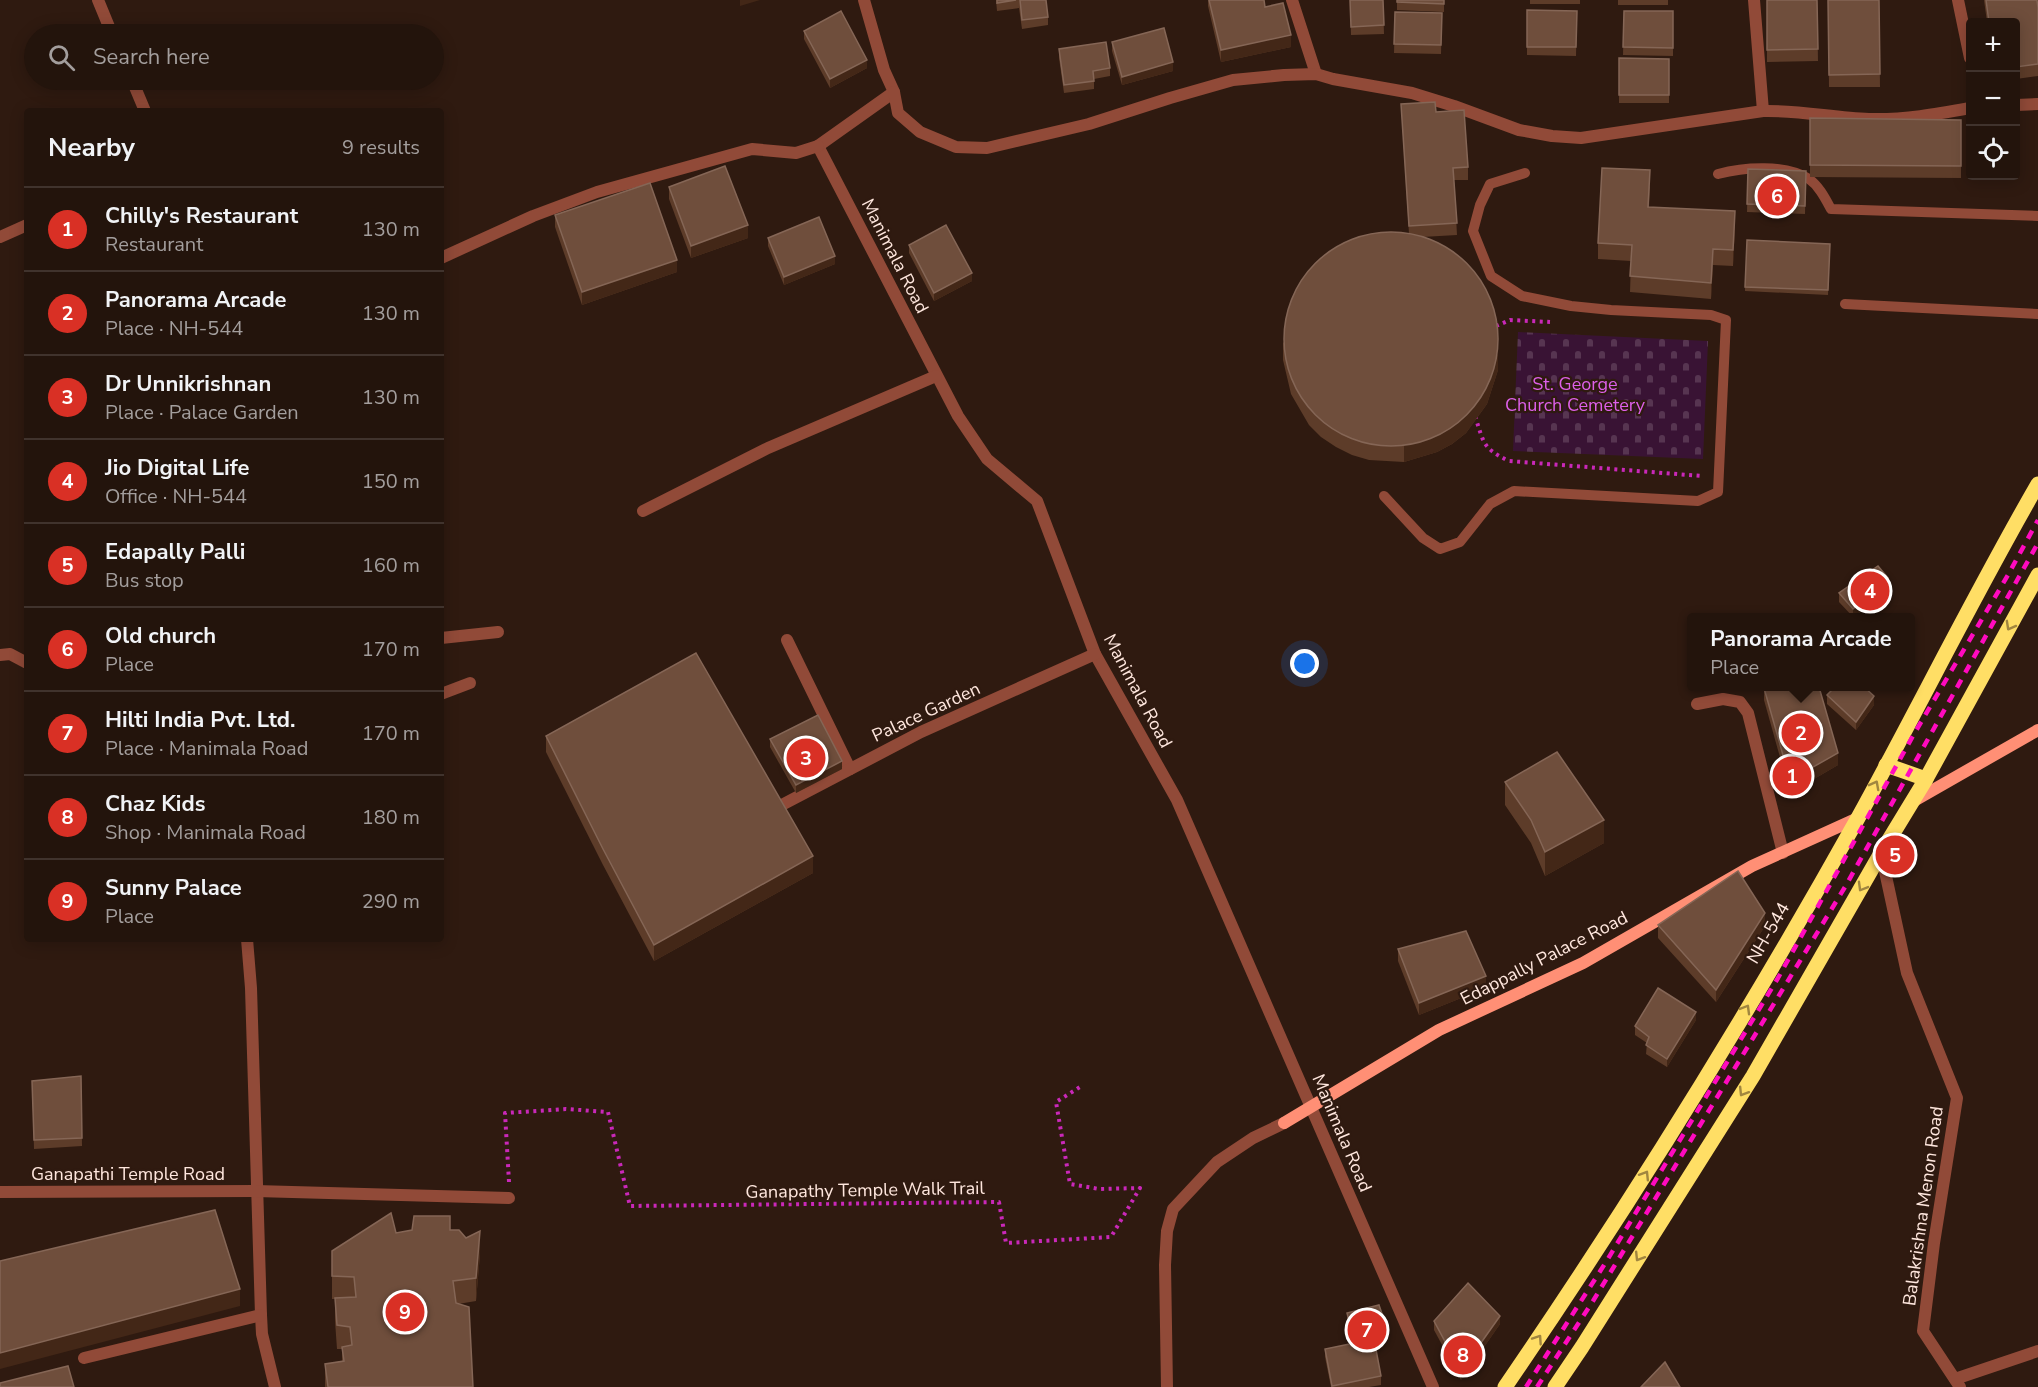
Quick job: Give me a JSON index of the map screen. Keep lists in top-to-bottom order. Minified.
{"streets":{"main road":["NH-544"],"street":["Manimala Road","Palace Garden","Edappally Palace Road","Ganapathi Temple Road","Balakrishna Menon Road"],"path":["Ganapathy Temple Walk Trail"]},"crossings":[["Manimala Road","Palace Garden"],["Manimala Road","Edappally Palace Road"],["NH-544","Edappally Palace Road"],["Ganapathi Temple Road","Ganapathy Temple Walk Trail"]],"parks":["St. George Church Cemetery"],"page":{"map_buttons":["+","−"],"search":"Search here","heading":["Nearby","9 results"],"pins":["6","4","2","3","1","5","9","7","8"],"list":[{"mark":"1","name":"Chilly's Restaurant","note":"Restaurant","value":"130 m"},{"mark":"2","name":"Panorama Arcade","note":"Place · NH-544","value":"130 m"},{"mark":"3","name":"Dr Unnikrishnan","note":"Place · Palace Garden","value":"130 m"},{"mark":"4","name":"Jio Digital Life","note":"Office · NH-544","value":"150 m"},{"mark":"5","name":"Edapally Palli","note":"Bus stop","value":"160 m"},{"mark":"6","name":"Old church","note":"Place","value":"170 m"},{"mark":"7","name":"Hilti India Pvt. Ltd.","note":"Place · Manimala Road","value":"170 m"},{"mark":"8","name":"Chaz Kids","note":"Shop · Manimala Road","value":"180 m"},{"mark":"9","name":"Sunny Palace","note":"Place","value":"290 m"}],"popup":["Panorama Arcade","Place"]}}
